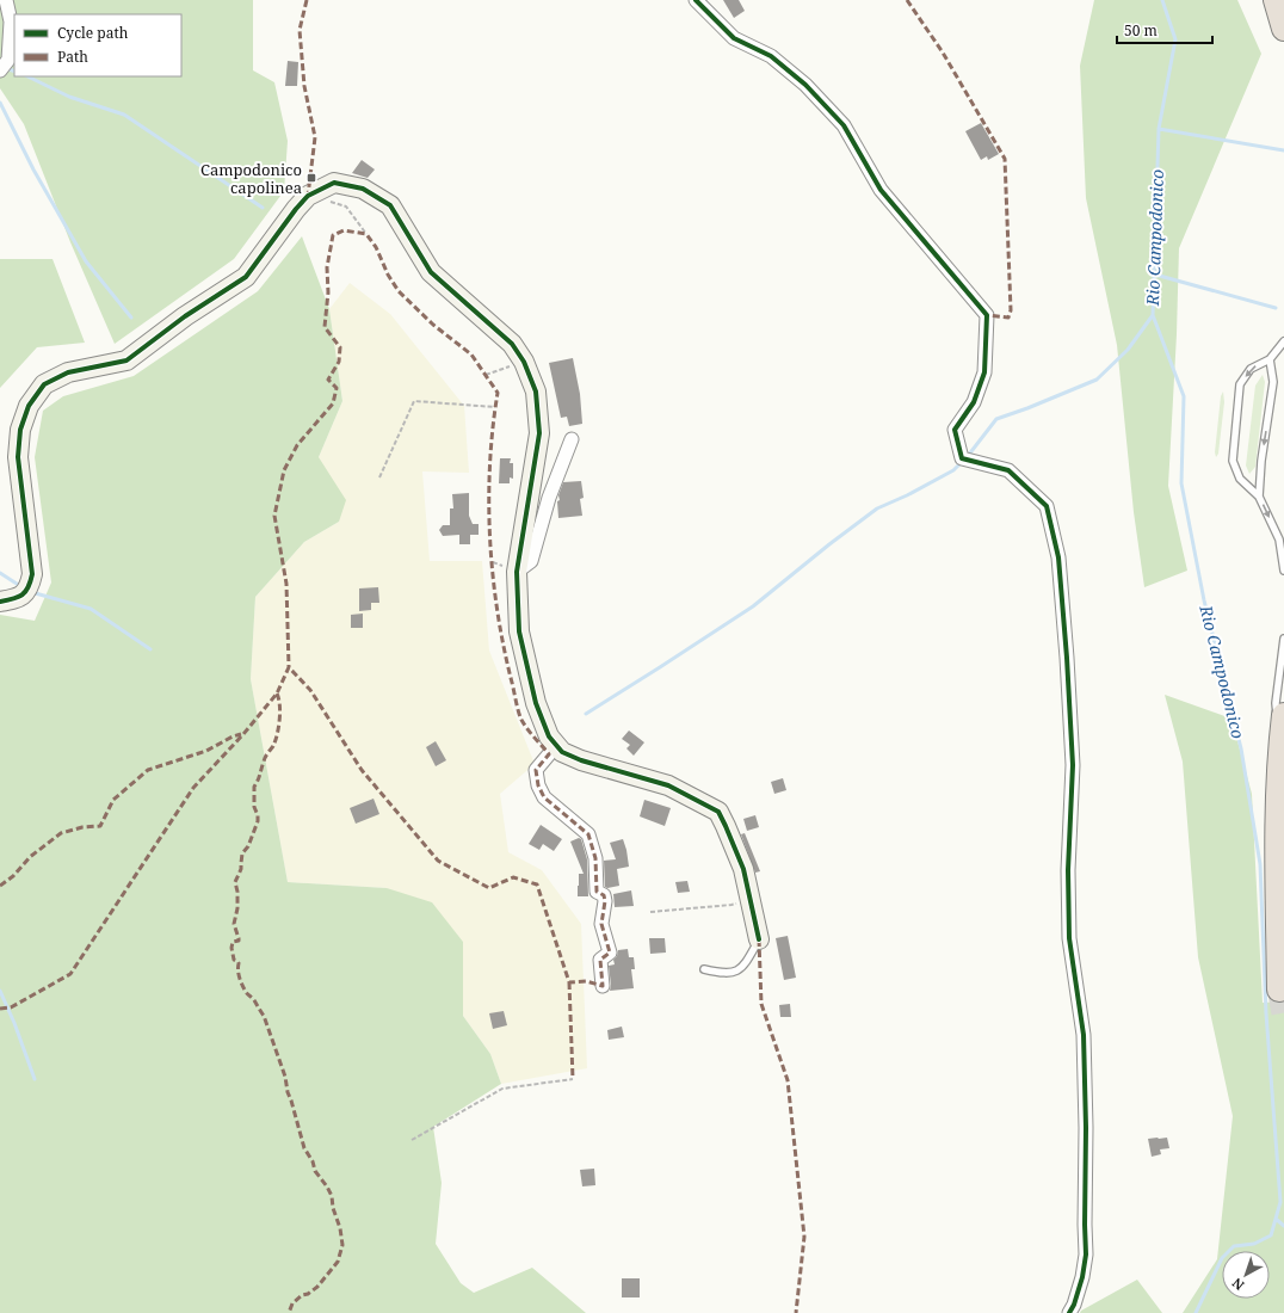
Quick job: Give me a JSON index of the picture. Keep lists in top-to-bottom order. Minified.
{"water":["Rio Campodonico"],"places":{"transit":["Campodonico capolinea"]},"legend":["Cycle path","Path"],"scale_bar":"50 m","north":"bottom left"}
